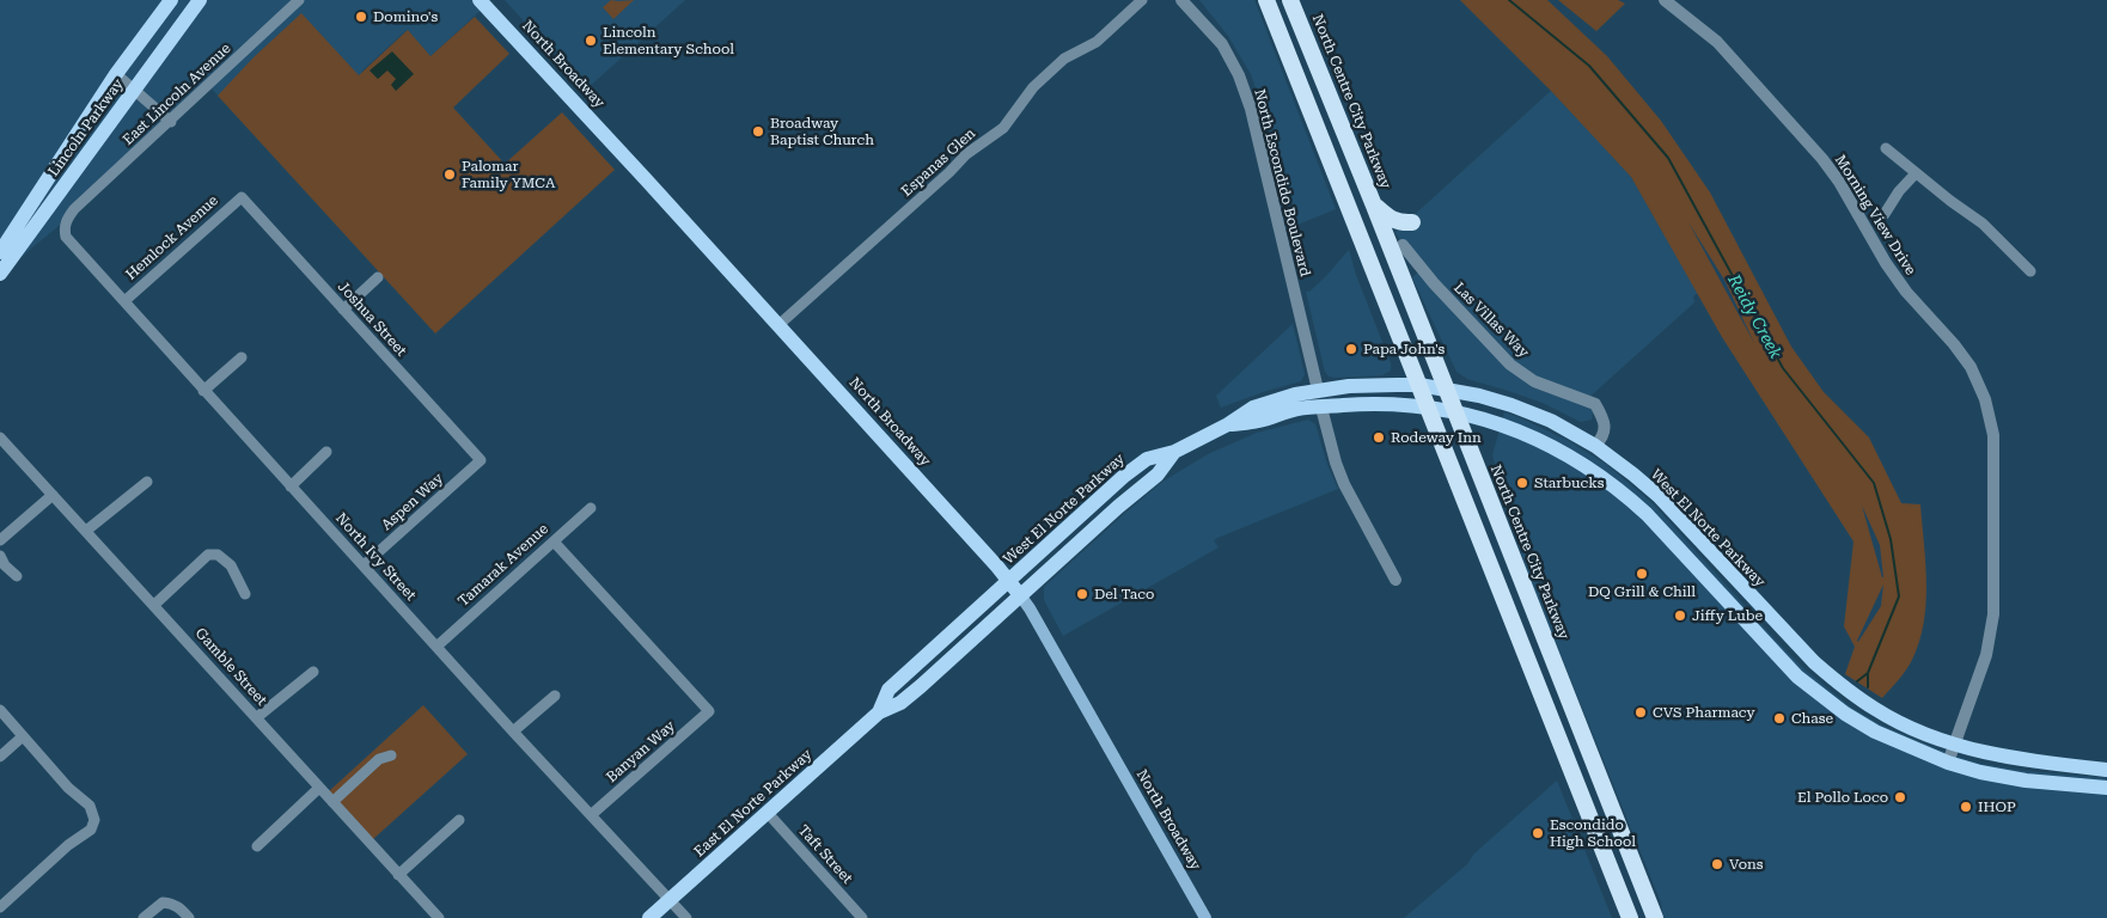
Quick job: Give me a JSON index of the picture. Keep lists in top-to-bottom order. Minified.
{"streets":{"highway":["North Centre City Parkway"],"main road":["North Broadway","Lincoln Parkway","West El Norte Parkway","East El Norte Parkway"],"street":["East Lincoln Avenue","Espanas Glen","North Escondido Boulevard","Morning View Drive","Hemlock Avenue","Joshua Street","Las Villas Way","Aspen Way","North Ivy Street","Tamarak Avenue","Gamble Street","Banyan Way","Taft Street"]},"crossings":[["North Broadway","Espanas Glen"],["North Broadway","West El Norte Parkway"],["North Broadway","East El Norte Parkway"],["East Lincoln Avenue","North Ivy Street"],["North Centre City Parkway","West El Norte Parkway"],["North Escondido Boulevard","West El Norte Parkway"],["Morning View Drive","West El Norte Parkway"],["Hemlock Avenue","Joshua Street"],["Hemlock Avenue","North Ivy Street"],["Joshua Street","Aspen Way"],["Las Villas Way","West El Norte Parkway"],["Aspen Way","North Ivy Street"],["West El Norte Parkway","East El Norte Parkway"],["North Ivy Street","Tamarak Avenue"],["North Ivy Street","Banyan Way"],["North Ivy Street","East El Norte Parkway"],["Tamarak Avenue","Banyan Way"],["East El Norte Parkway","Taft Street"]],"water":["Reidy Creek"],"places":["Domino's","Lincoln Elementary School","Broadway Baptist Church","Palomar Family YMCA","Papa John's","Rodeway Inn","Starbucks","DQ Grill & Chill","Del Taco","Jiffy Lube","CVS Pharmacy","Chase","El Pollo Loco","IHOP","Escondido High School","Vons"]}
